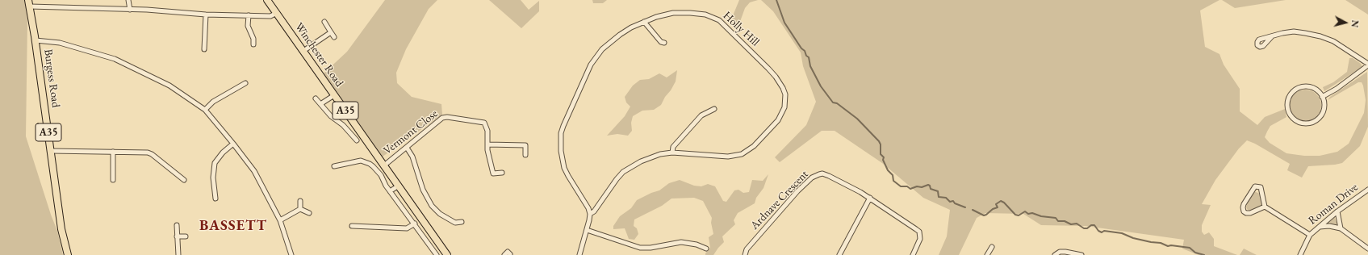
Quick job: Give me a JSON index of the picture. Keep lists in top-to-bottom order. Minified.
{"streets":{"main road":["Winchester Road","Burgess Road","A35"],"street":["Holly Hill","Vermont Close","Ardnave Crescent","Roman Drive"]},"crossings":[["Winchester Road","Vermont Close"]],"districts":["BASSETT"],"north":"right"}
